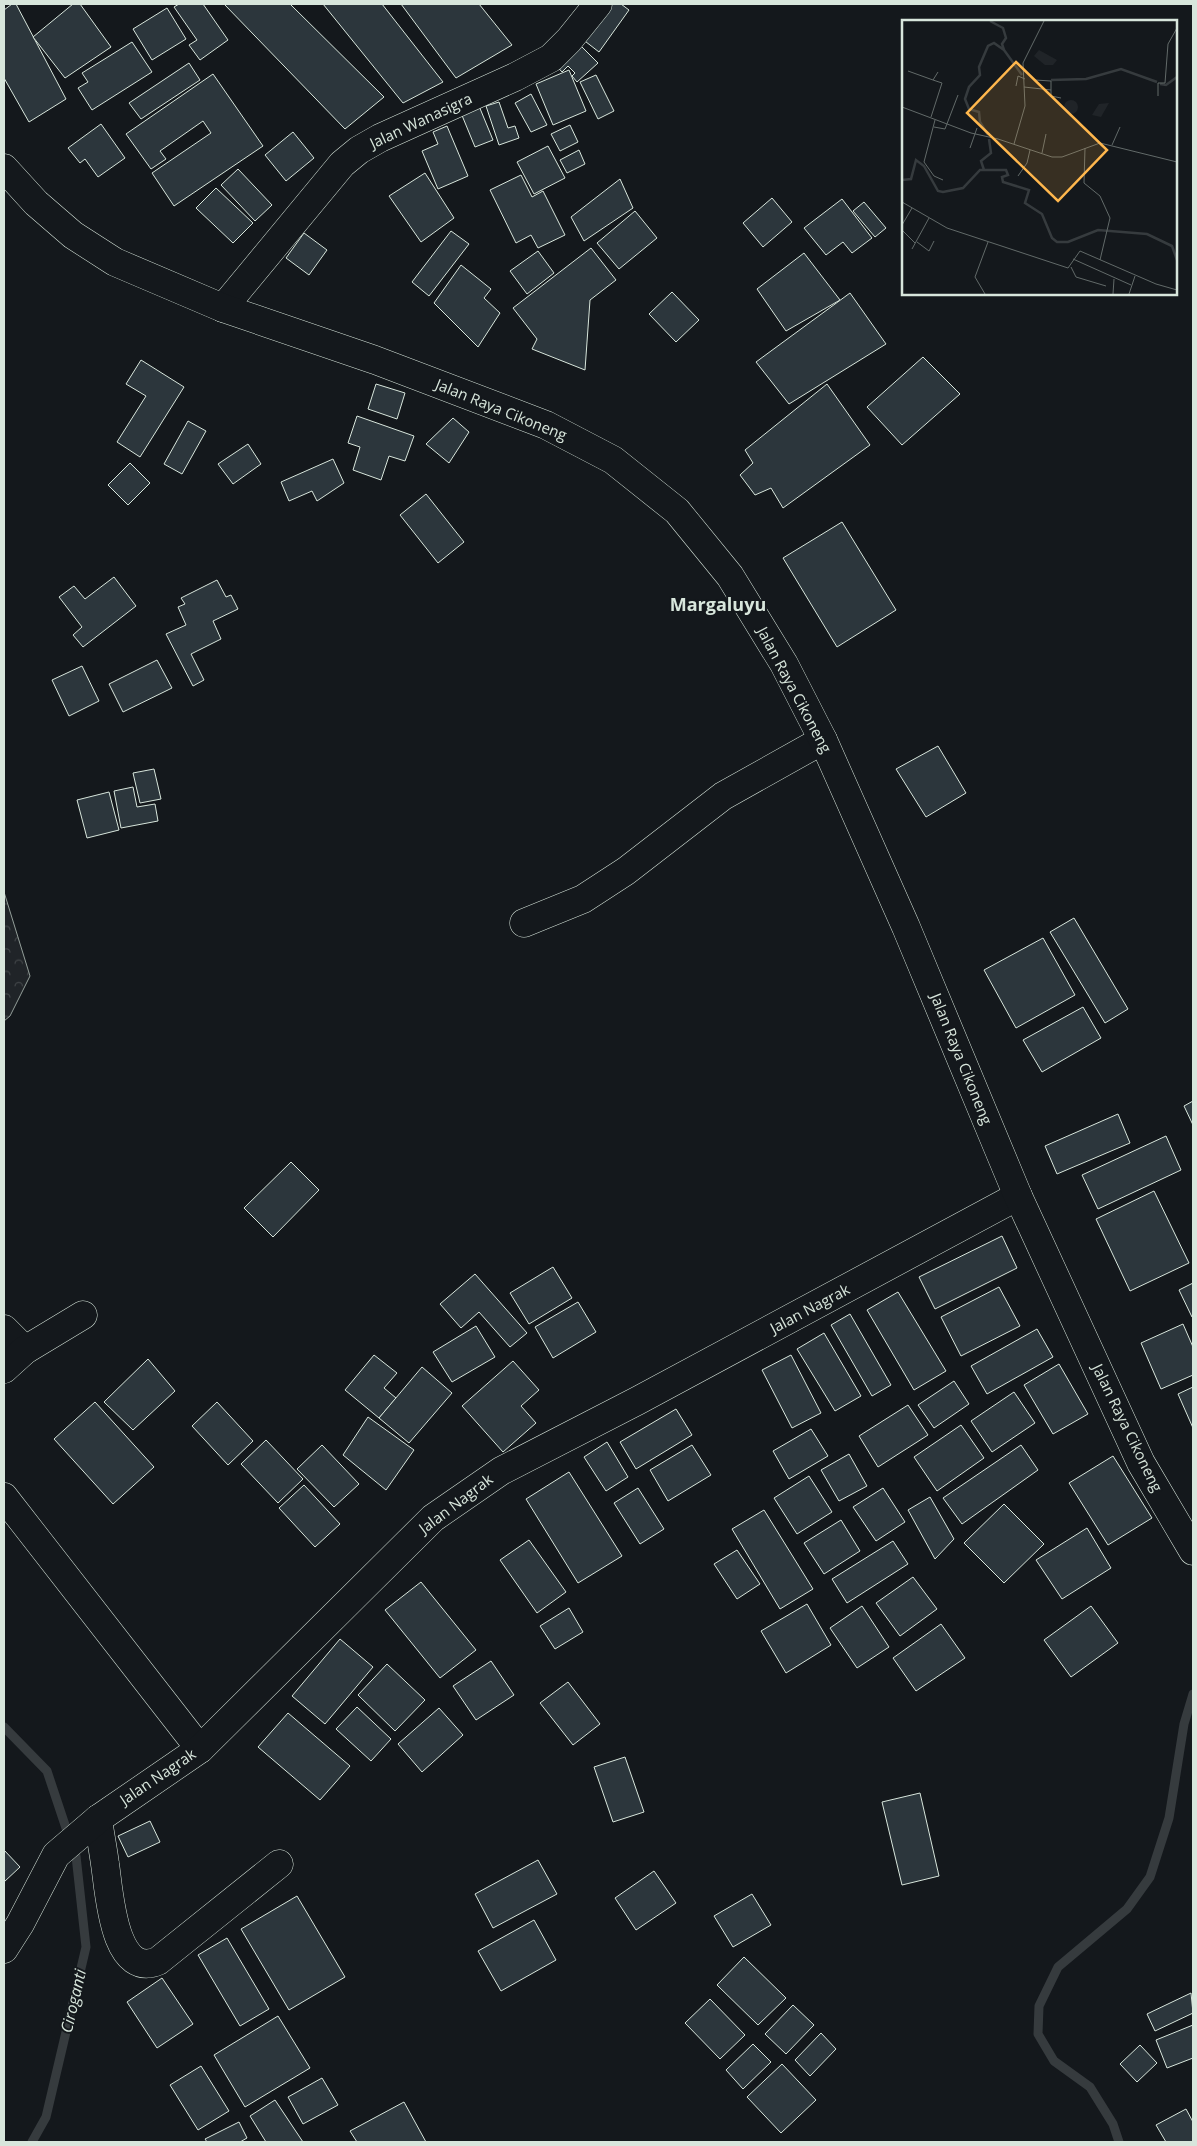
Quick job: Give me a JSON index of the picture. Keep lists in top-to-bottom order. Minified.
{"streets":{"main road":["Jalan Wanasigra","Jalan Raya Cikoneng","Jalan Nagrak"]},"crossings":[["Jalan Wanasigra","Jalan Raya Cikoneng"],["Jalan Raya Cikoneng","Jalan Nagrak"]],"districts":["Margaluyu"],"water":["Ciroganti"]}
